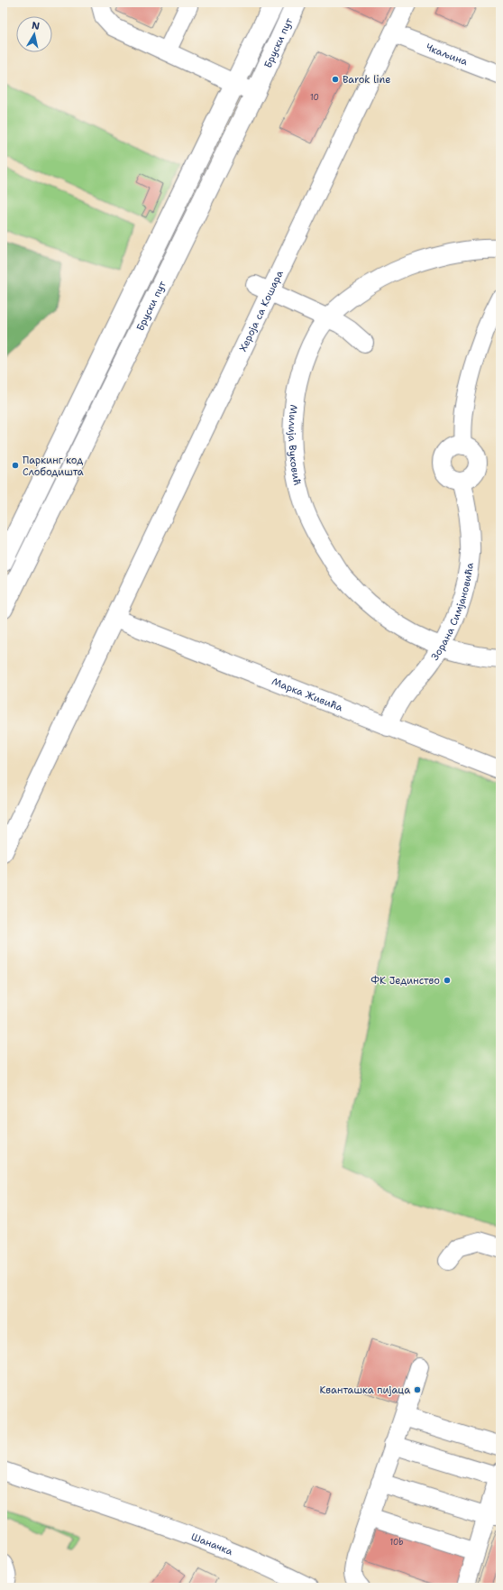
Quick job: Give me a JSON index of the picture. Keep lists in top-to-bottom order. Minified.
{"streets":{"main road":["Бруски пут"],"street":["Чкаљина","Хероја са Кошара","Милија Вуковић","Зорана Симјановића","Марка Живића","Шаначка"]},"crossings":[["Чкаљина","Хероја са Кошара"],["Хероја са Кошара","Марка Живића"],["Милија Вуковић","Зорана Симјановића"],["Зорана Симјановића","Марка Живића"]],"places":["Barok line","Паркинг код Слободишта","ФК Јединство","Кванташка пијаца"],"house_numbers":["10","10b"],"north":"top"}
